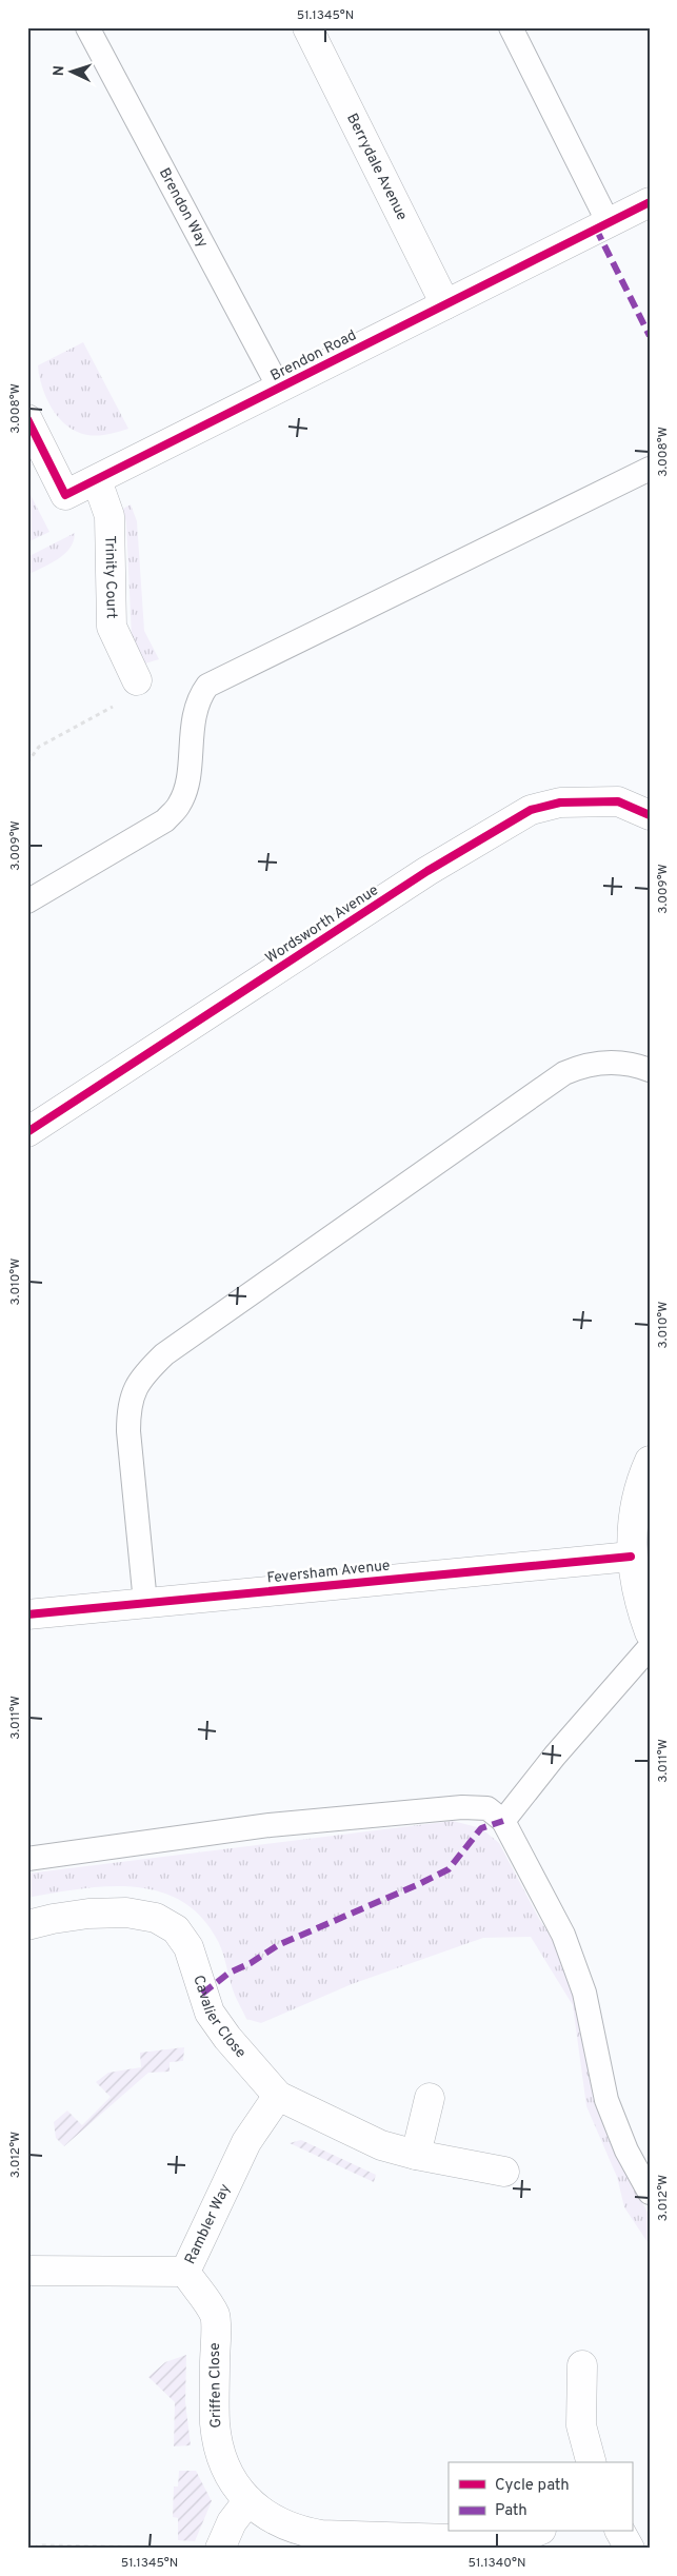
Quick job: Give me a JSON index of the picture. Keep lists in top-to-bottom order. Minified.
{"streets":{"street":["Berrydale Avenue","Brendon Road","Trinity Court","Wordsworth Avenue","Feversham Avenue","Cavalier Close","Rambler Way","Griffen Close"],"lane":["Brendon Way"]},"crossings":[["Berrydale Avenue","Brendon Road"],["Brendon Way","Brendon Road"],["Brendon Road","Trinity Court"],["Cavalier Close","Rambler Way"],["Rambler Way","Griffen Close"]],"legend":["Cycle path","Path"],"north":"left","coordinates":["51.1345°N","3.008°W","3.009°W","3.010°W","3.011°W","3.012°W","51.1340°N"]}
